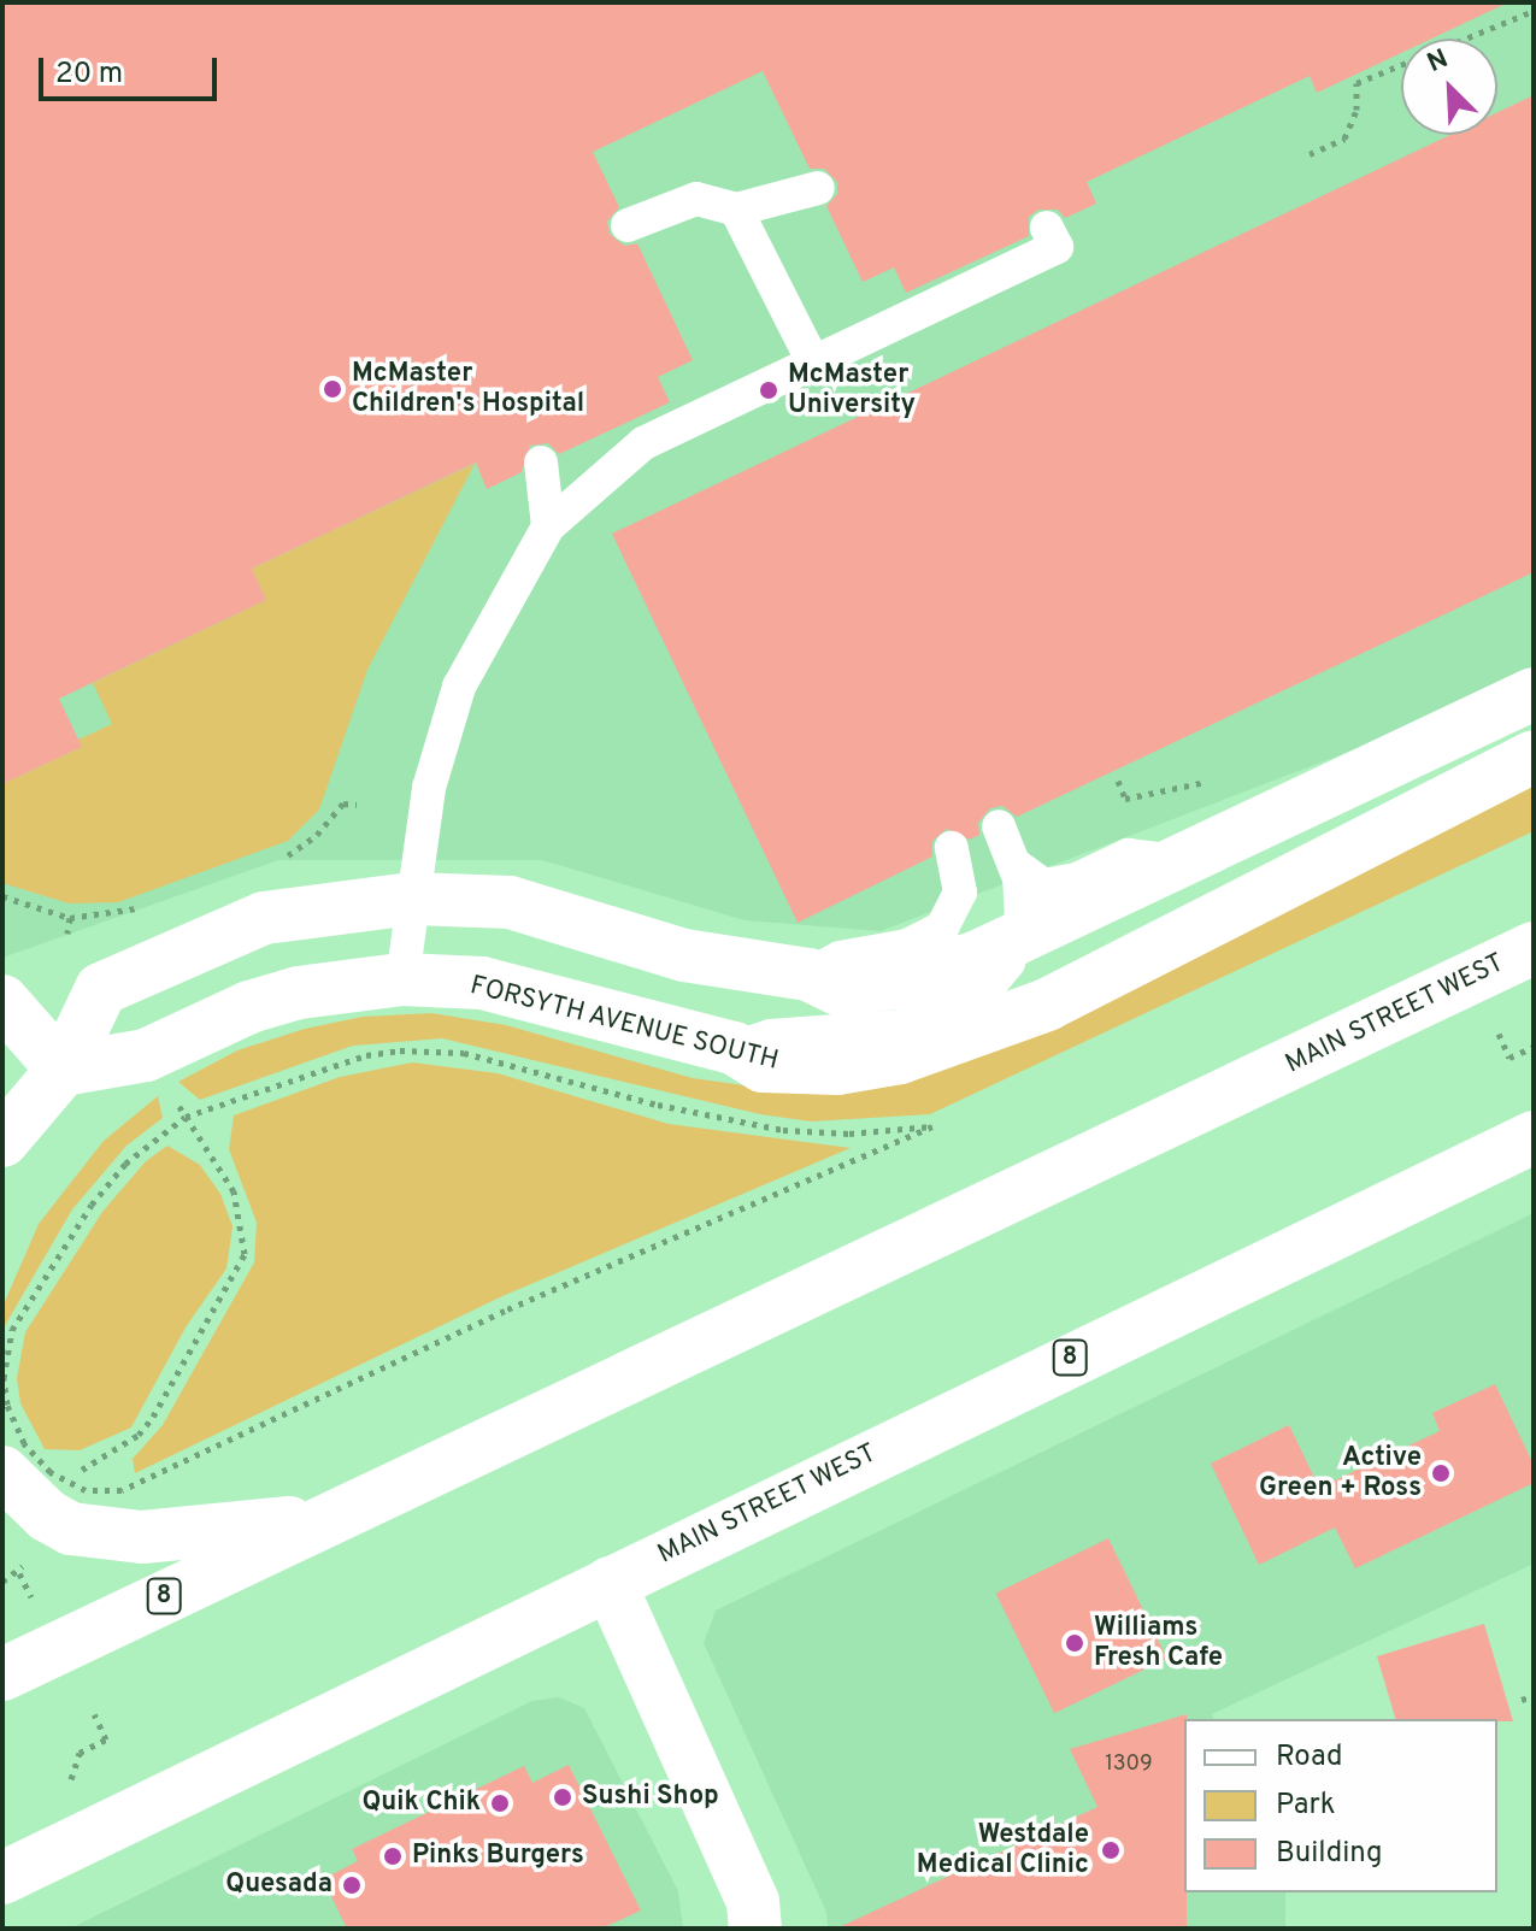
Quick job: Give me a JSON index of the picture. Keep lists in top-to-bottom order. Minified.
{"streets":{"street":["MAIN STREET WEST","FORSYTH AVENUE SOUTH","8"]},"places":["McMaster Children's Hospital","McMaster University","Active Green + Ross","Williams Fresh Cafe","Sushi Shop","Quik Chik","Westdale Medical Clinic","Pinks Burgers","Quesada"],"house_numbers":["1309"],"legend":["Road","Park","Building"],"scale_bar":"20 m","north":"top left"}
